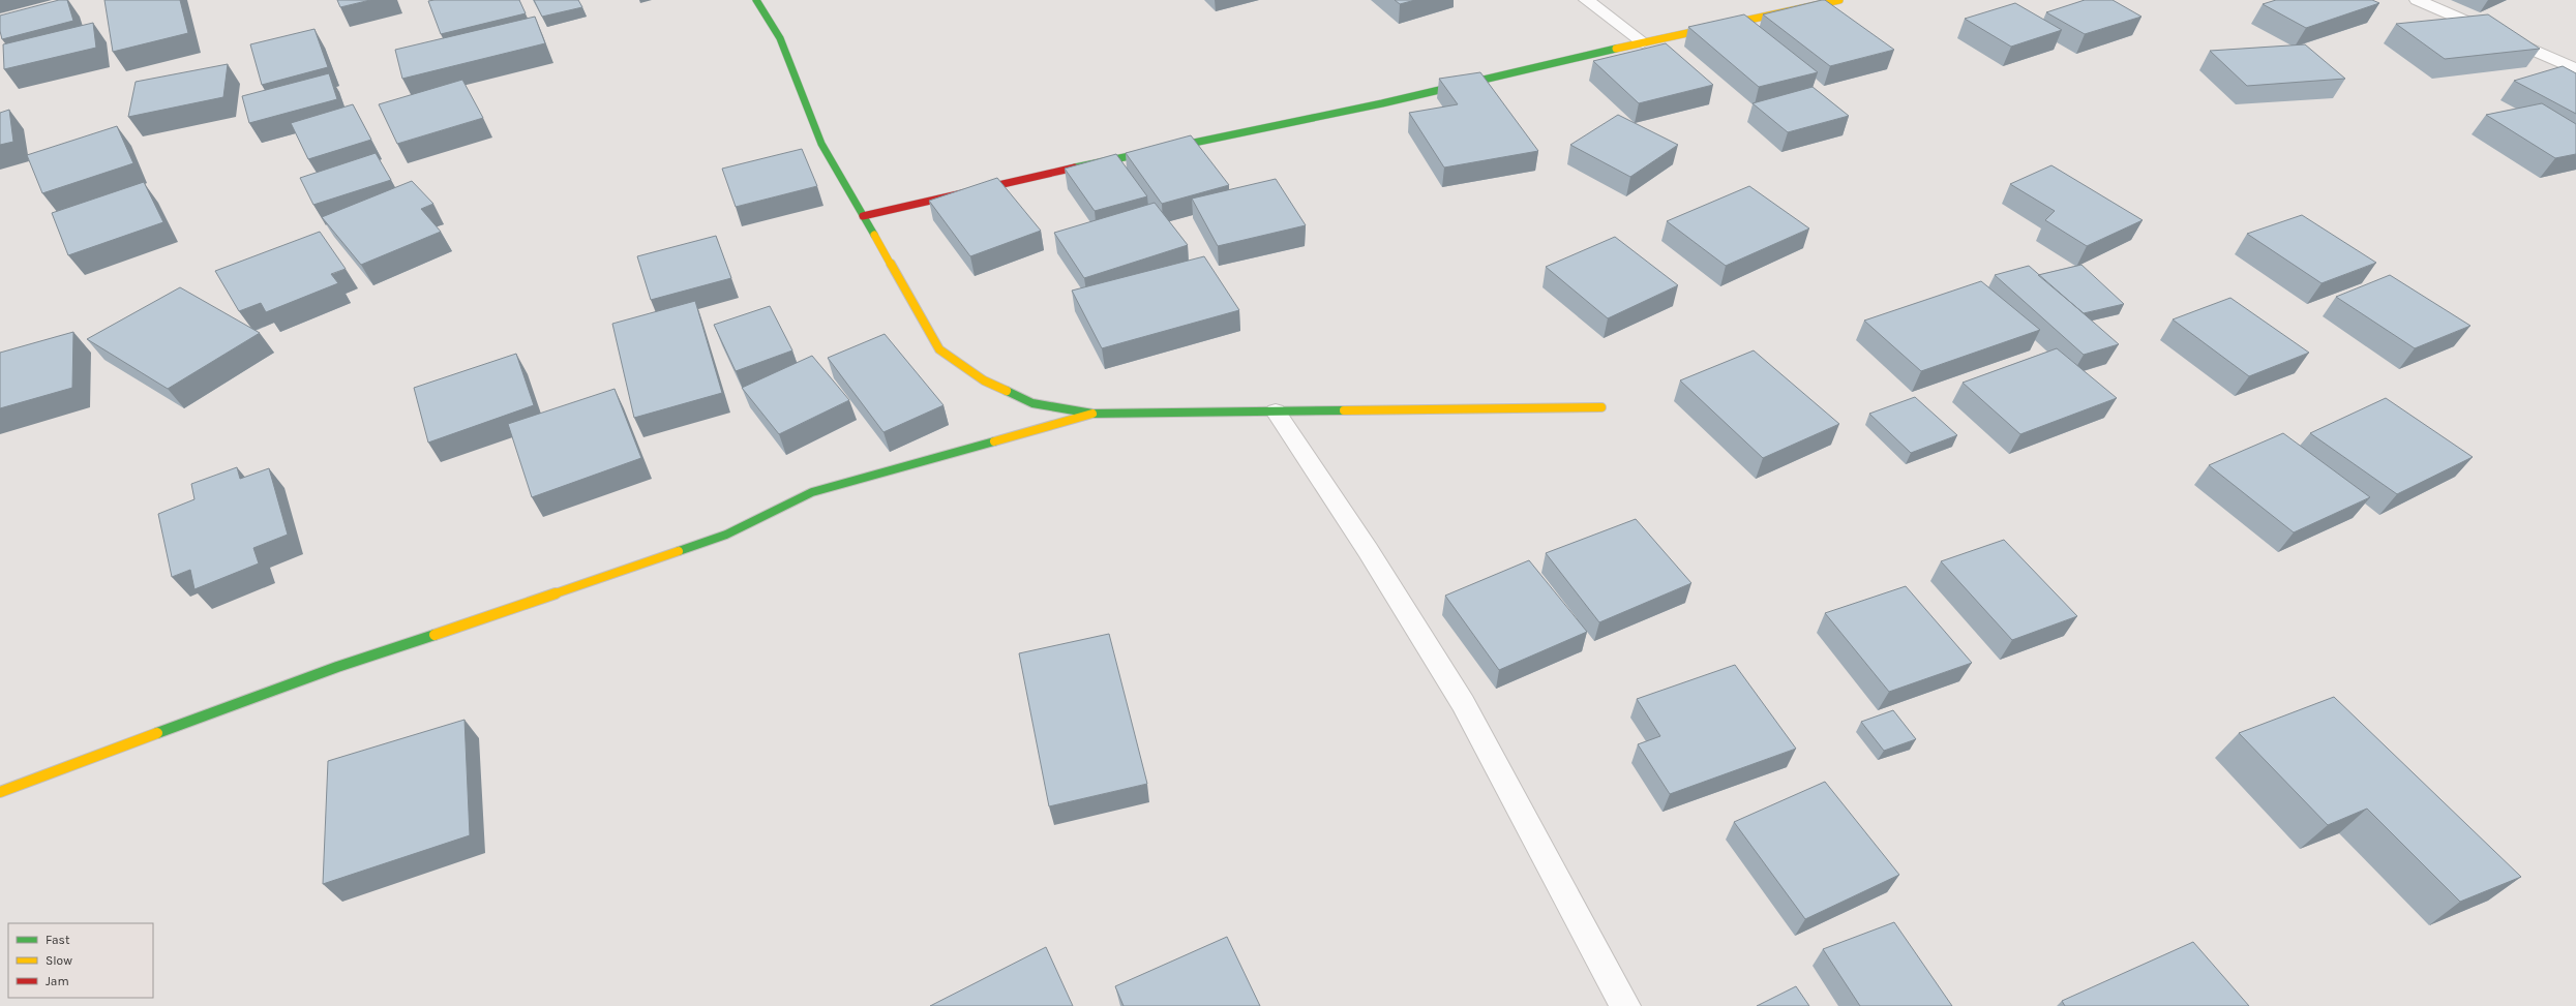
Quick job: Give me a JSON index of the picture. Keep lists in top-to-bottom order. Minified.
{"legend":["Fast","Slow","Jam"]}
